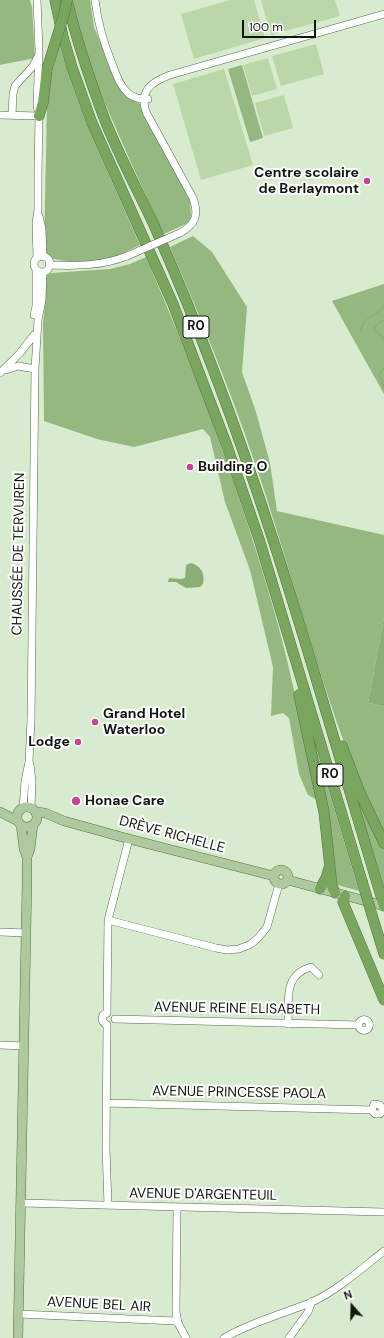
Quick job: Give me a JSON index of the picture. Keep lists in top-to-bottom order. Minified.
{"streets":{"highway":["R0"],"main road":["DRÈVE RICHELLE"],"street":["CHAUSSÉE DE TERVUREN","AVENUE REINE ELISABETH","AVENUE PRINCESSE PAOLA","AVENUE D'ARGENTEUIL","AVENUE BEL AIR"]},"crossings":[["CHAUSSÉE DE TERVUREN","DRÈVE RICHELLE"]],"places":["Centre scolaire de Berlaymont","Building O","Grand Hotel Waterloo","Lodge","Honae Care"],"scale_bar":"100 m","north":"top"}
